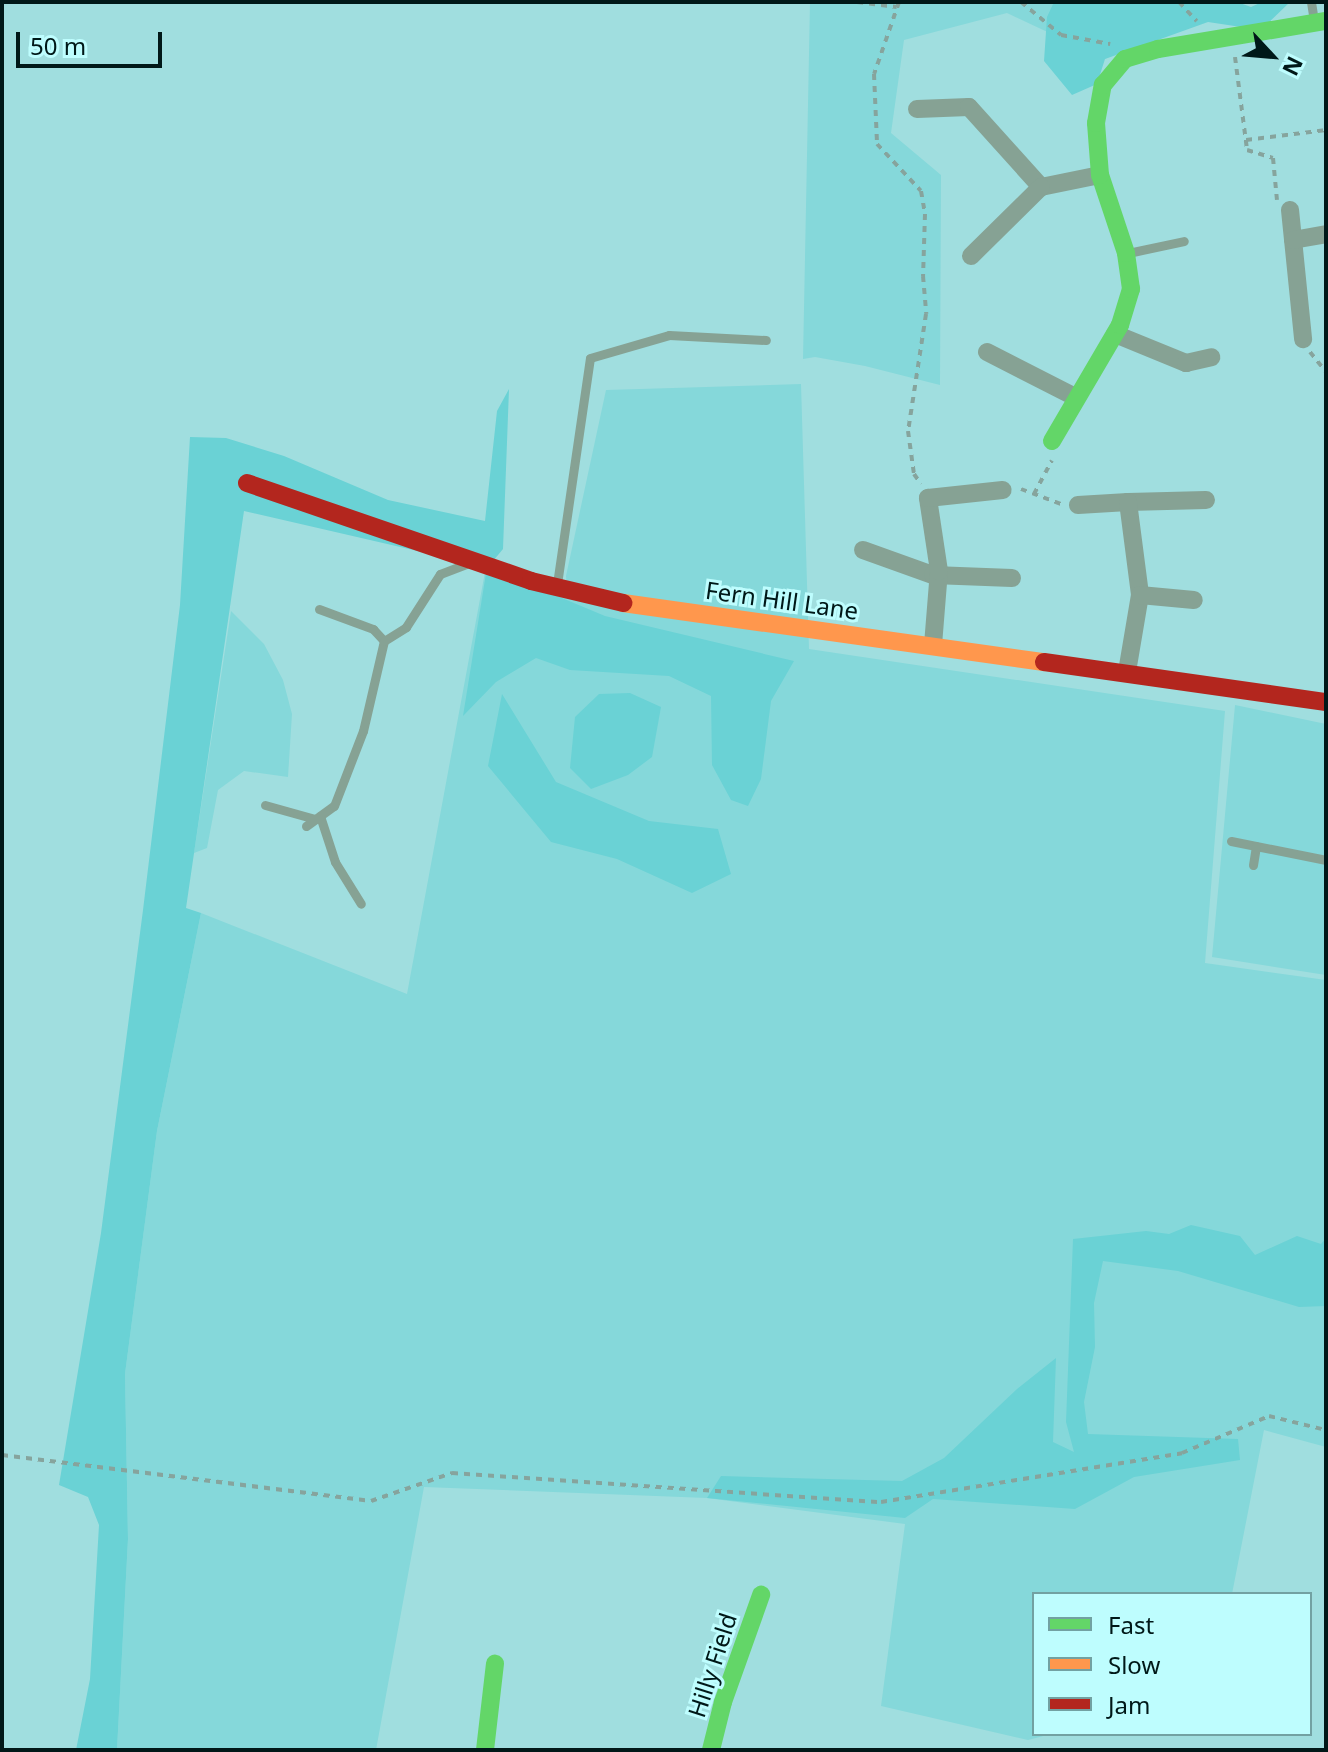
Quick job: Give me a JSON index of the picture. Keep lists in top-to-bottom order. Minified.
{"streets":{"street":["Fern Hill Lane","Hilly Field"]},"legend":["Fast","Slow","Jam"],"scale_bar":"50 m","north":"bottom right"}
